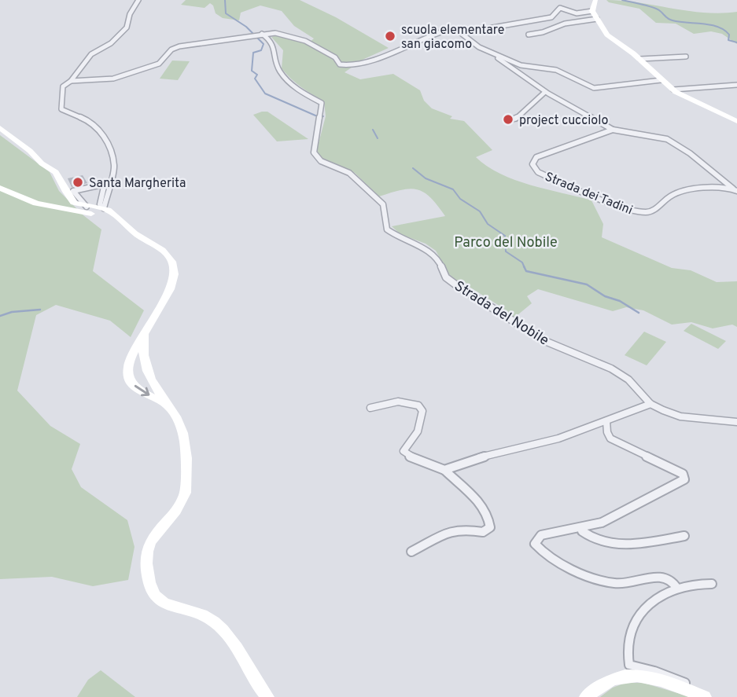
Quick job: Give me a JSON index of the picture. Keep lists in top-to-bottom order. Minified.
{"streets":{"street":["Strada dei Tadini","Strada del Nobile"]},"parks":["Parco del Nobile"],"places":["scuola elementare san giacomo","project cucciolo","Santa Margherita"]}
